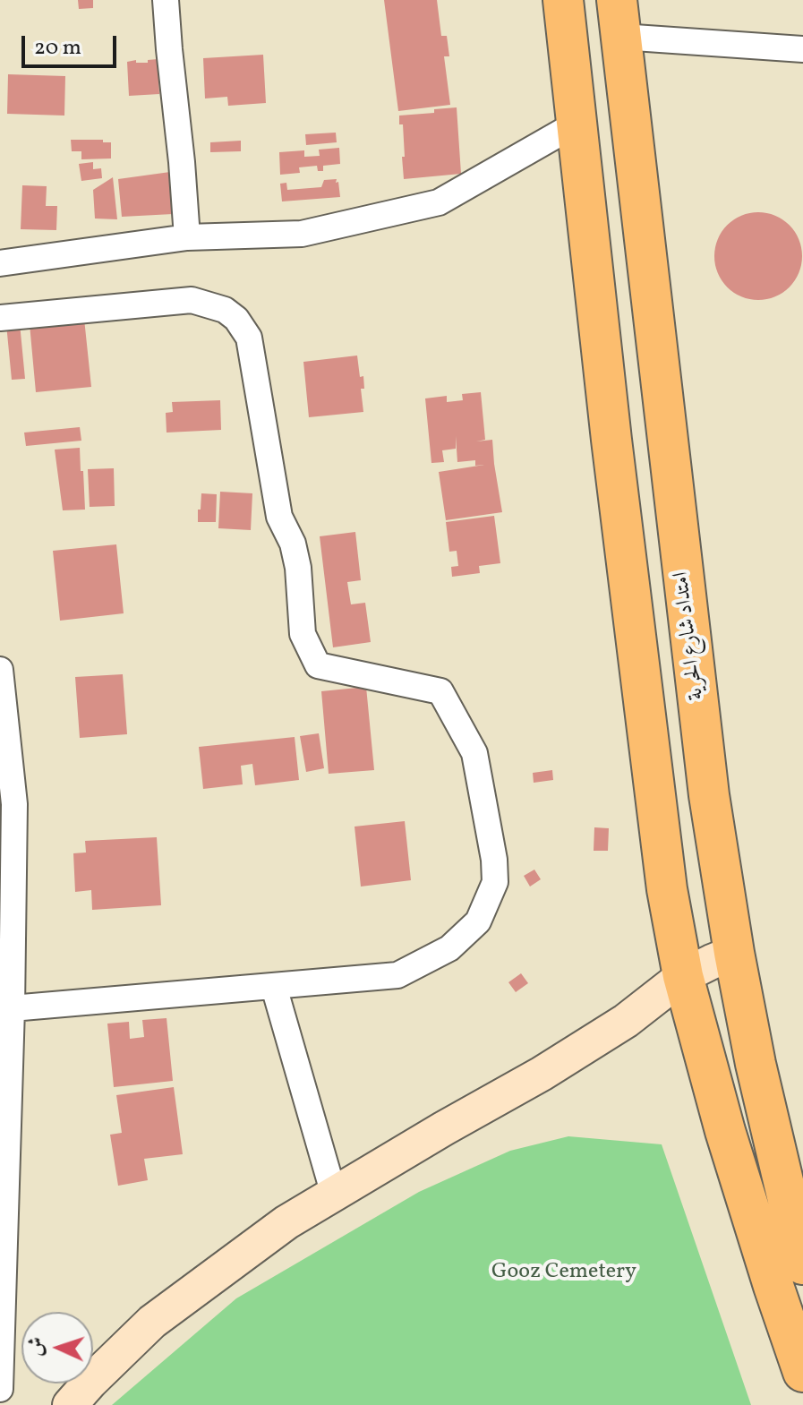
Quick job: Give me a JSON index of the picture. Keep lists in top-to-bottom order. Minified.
{"streets":{"main road":["امتداد شارع الحرية"]},"parks":["Gooz Cemetery"],"scale_bar":"20 m","north":"left"}
